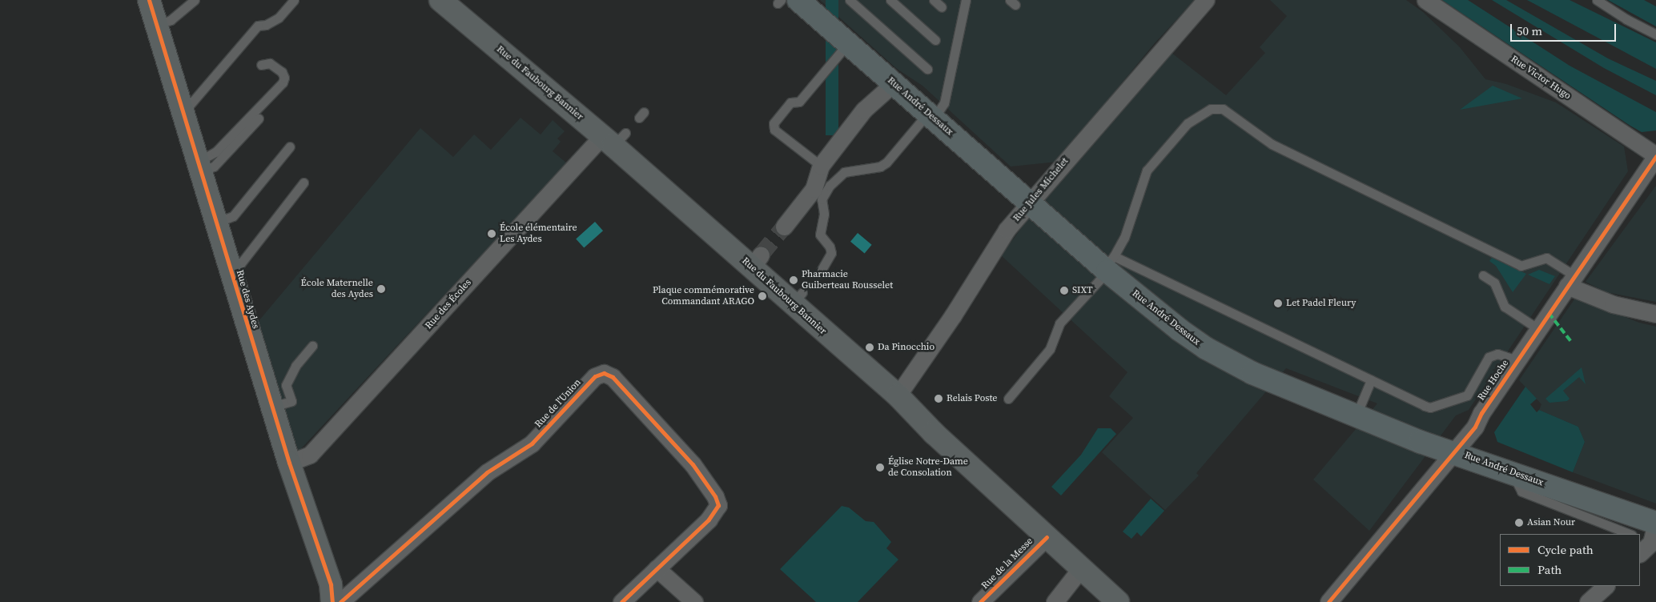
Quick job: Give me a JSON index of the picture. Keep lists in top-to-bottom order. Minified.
{"streets":{"main road":["Rue du Faubourg Bannier","Rue André Dessaux","Rue des Aydes"],"street":["Rue Victor Hugo","Rue Jules Michelet","Rue des Écoles","Rue Hoche","Rue de l'Union","Rue de la Messe"]},"crossings":[["Rue Victor Hugo","Rue Hoche"],["Rue du Faubourg Bannier","Rue Jules Michelet"],["Rue du Faubourg Bannier","Rue des Écoles"],["Rue du Faubourg Bannier","Rue de la Messe"],["Rue André Dessaux","Rue Jules Michelet"],["Rue André Dessaux","Rue Hoche"],["Rue des Aydes","Rue des Écoles"]],"places":["École élémentaire Les Aydes","Pharmacie Guiberteau Rousselet","École Maternelle des Aydes","SIXT","Plaque commémorative Commandant ARAGO","Let Padel Fleury","Da Pinocchio","Relais Poste","Église Notre-Dame de Consolation","Asian Nour"],"legend":["Cycle path","Path"],"scale_bar":"50 m"}
